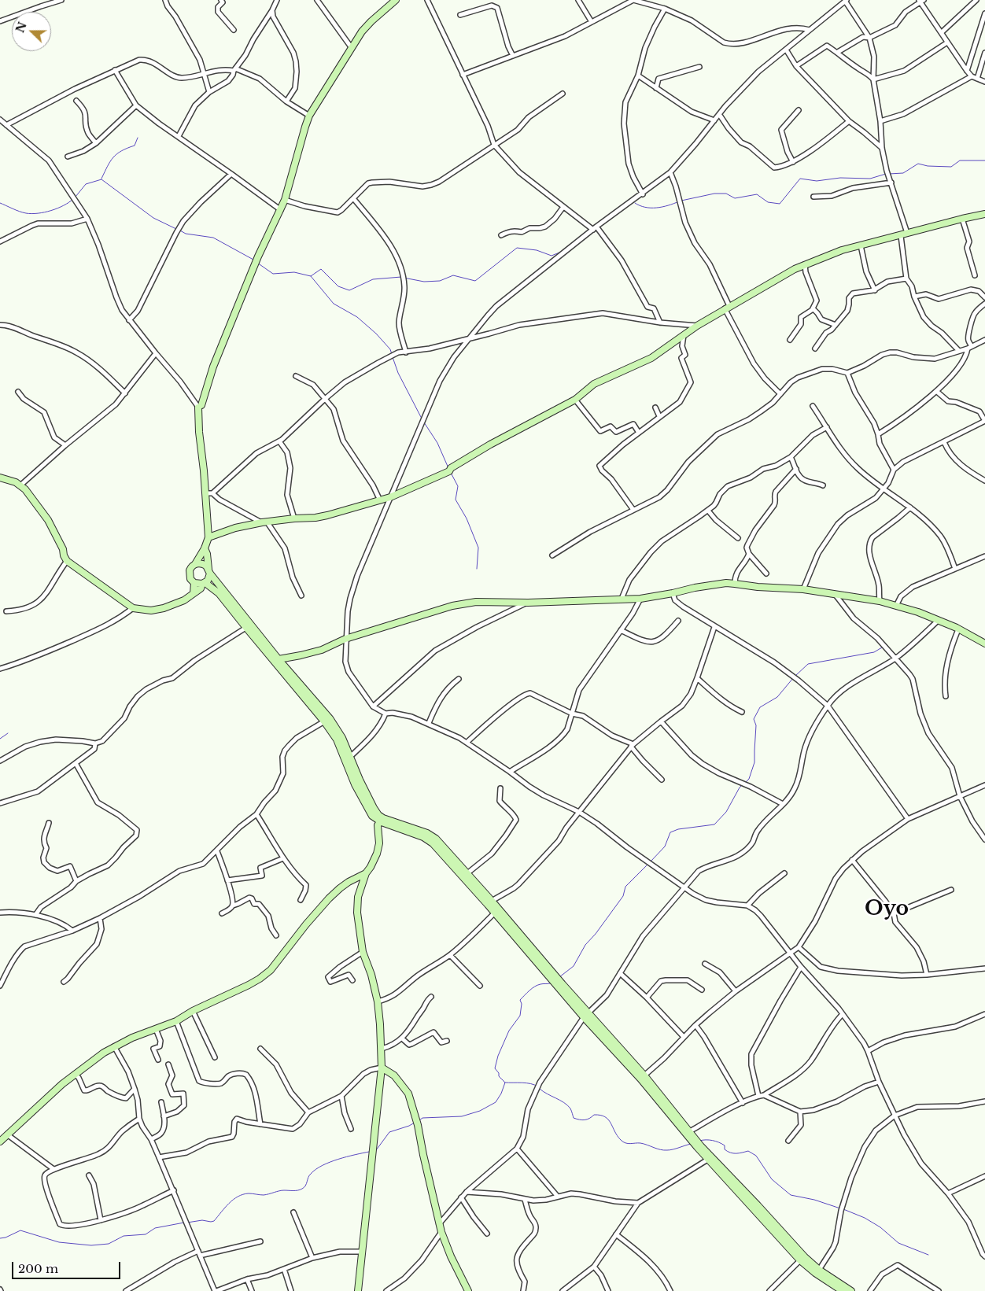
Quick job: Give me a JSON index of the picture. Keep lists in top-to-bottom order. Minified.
{"districts":["Oyo"],"scale_bar":"200 m","north":"left"}
